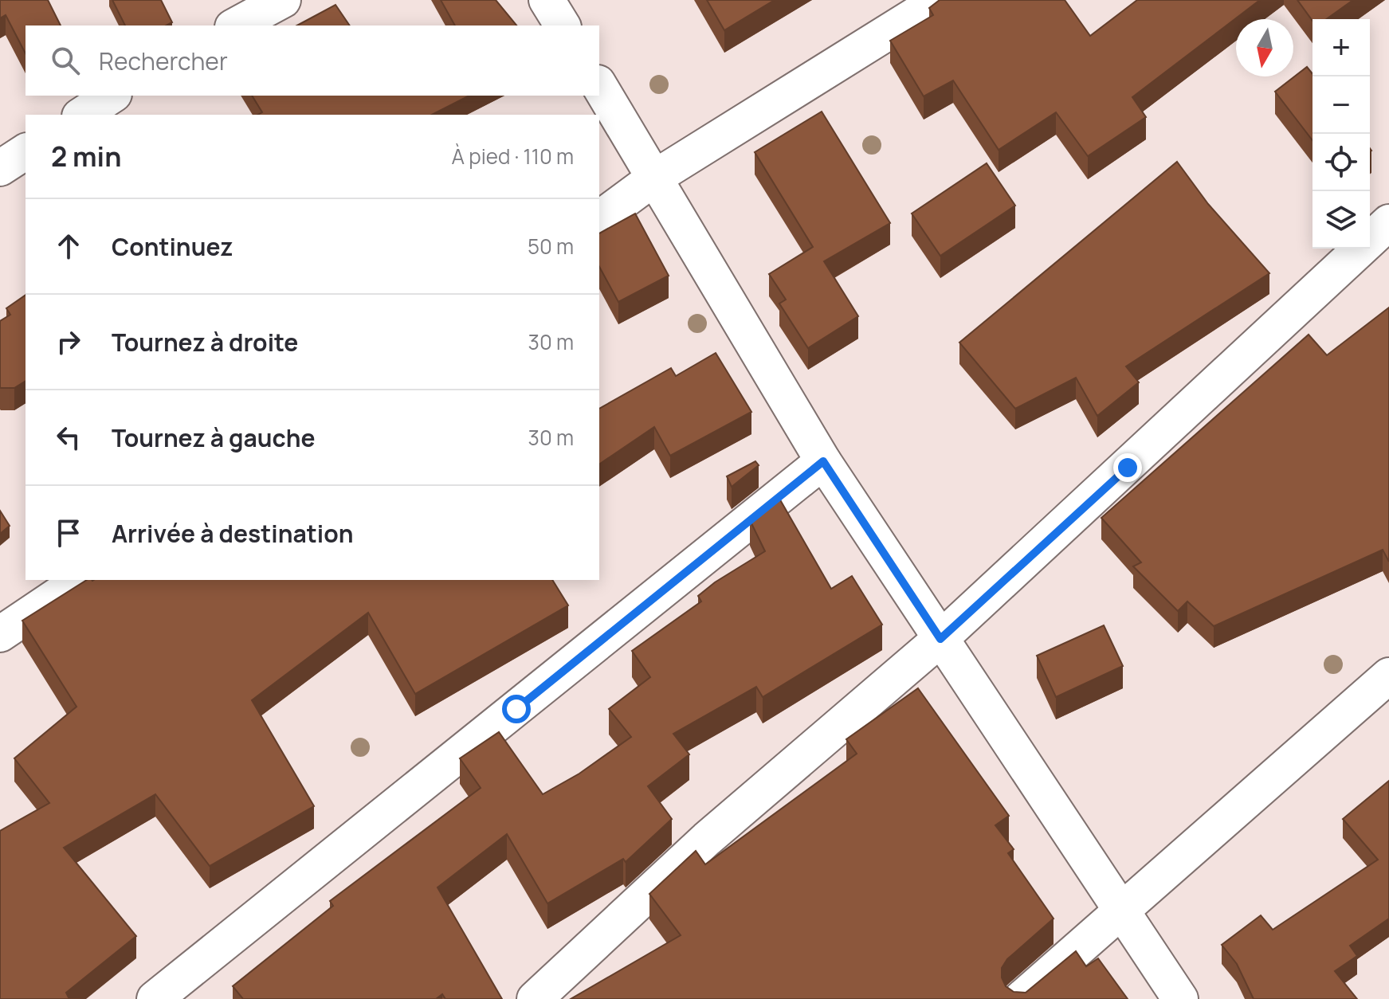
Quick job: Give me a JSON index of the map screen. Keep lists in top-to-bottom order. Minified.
{"north":"bottom","page":{"map_buttons":["+","−"],"search":"Rechercher","heading":["2 min","À pied · 110 m"],"list":[["Continuez","50 m"],["Tournez à droite","30 m"],["Tournez à gauche","30 m"],"Arrivée à destination"]}}
